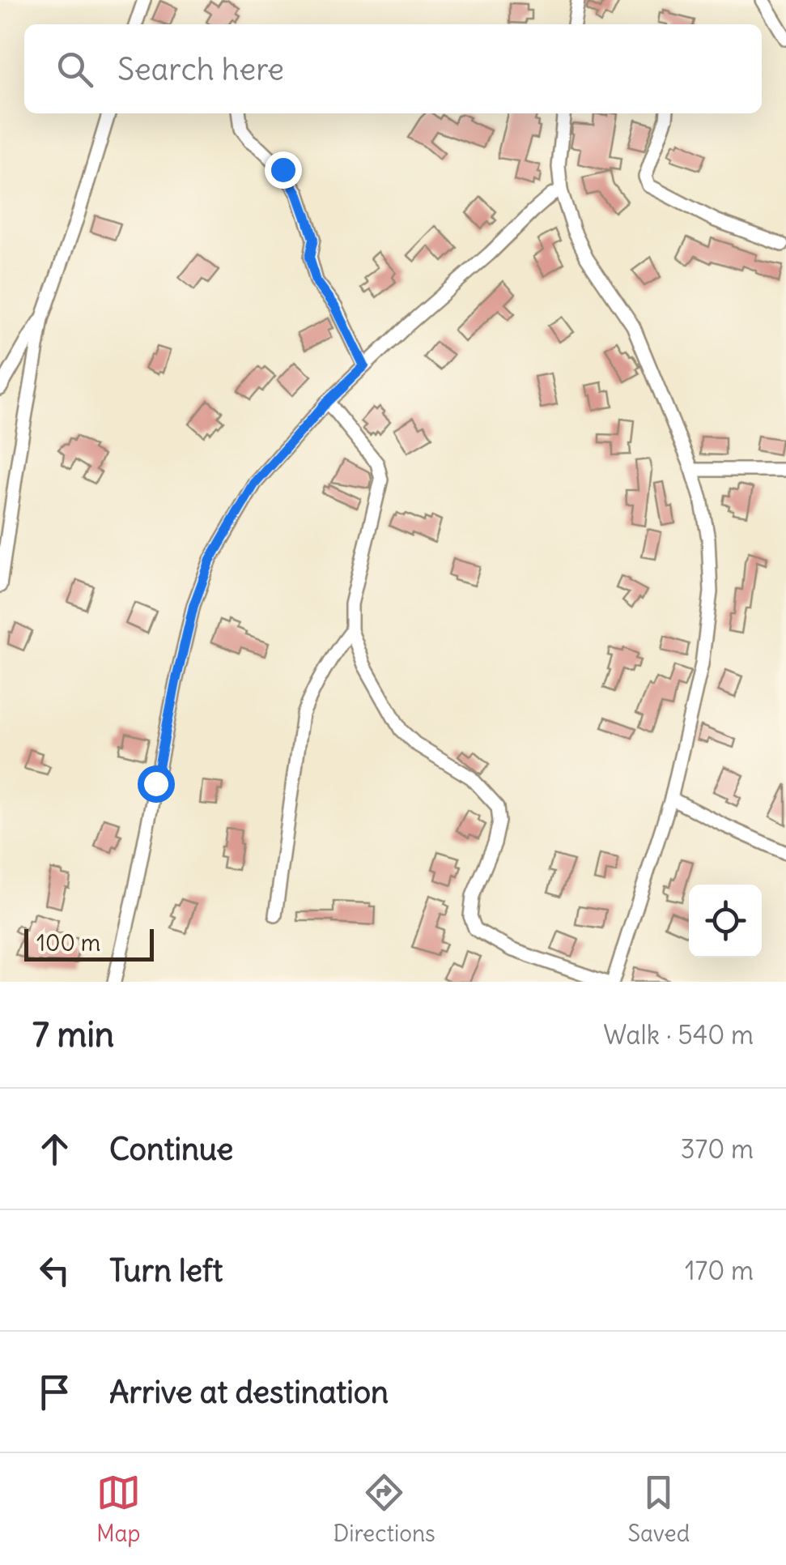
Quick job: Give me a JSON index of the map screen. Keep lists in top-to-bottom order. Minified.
{"scale_bar":"100 m","page":{"search":"Search here","scale":"100 m","heading":["7 min","Walk · 540 m"],"list":[["Continue","370 m"],["Turn left","170 m"],"Arrive at destination"],"nav":["Map","Directions","Saved"]}}
